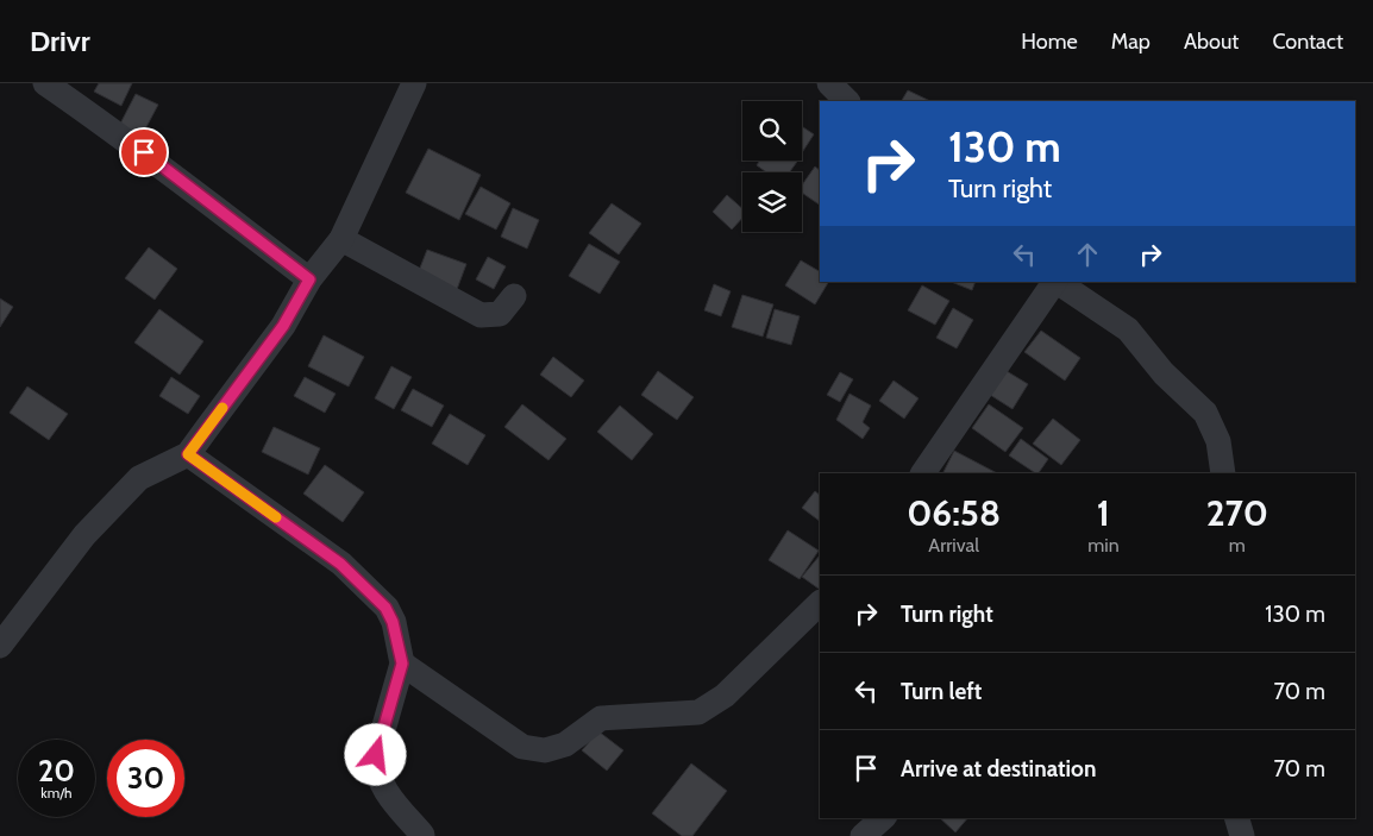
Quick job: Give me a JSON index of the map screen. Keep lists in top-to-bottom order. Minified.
{"page":{"header":"Drivr","nav":["Home","Map","About","Contact"],"turn":["130 m","Turn right"],"eta":["06:58","Arrival","1","min","270","m"],"list":[{"name":"Turn right","value":"130 m"},{"name":"Turn left","value":"70 m"},{"name":"Arrive at destination","value":"70 m"}],"speed":"20 km/h","limit":"30"}}
